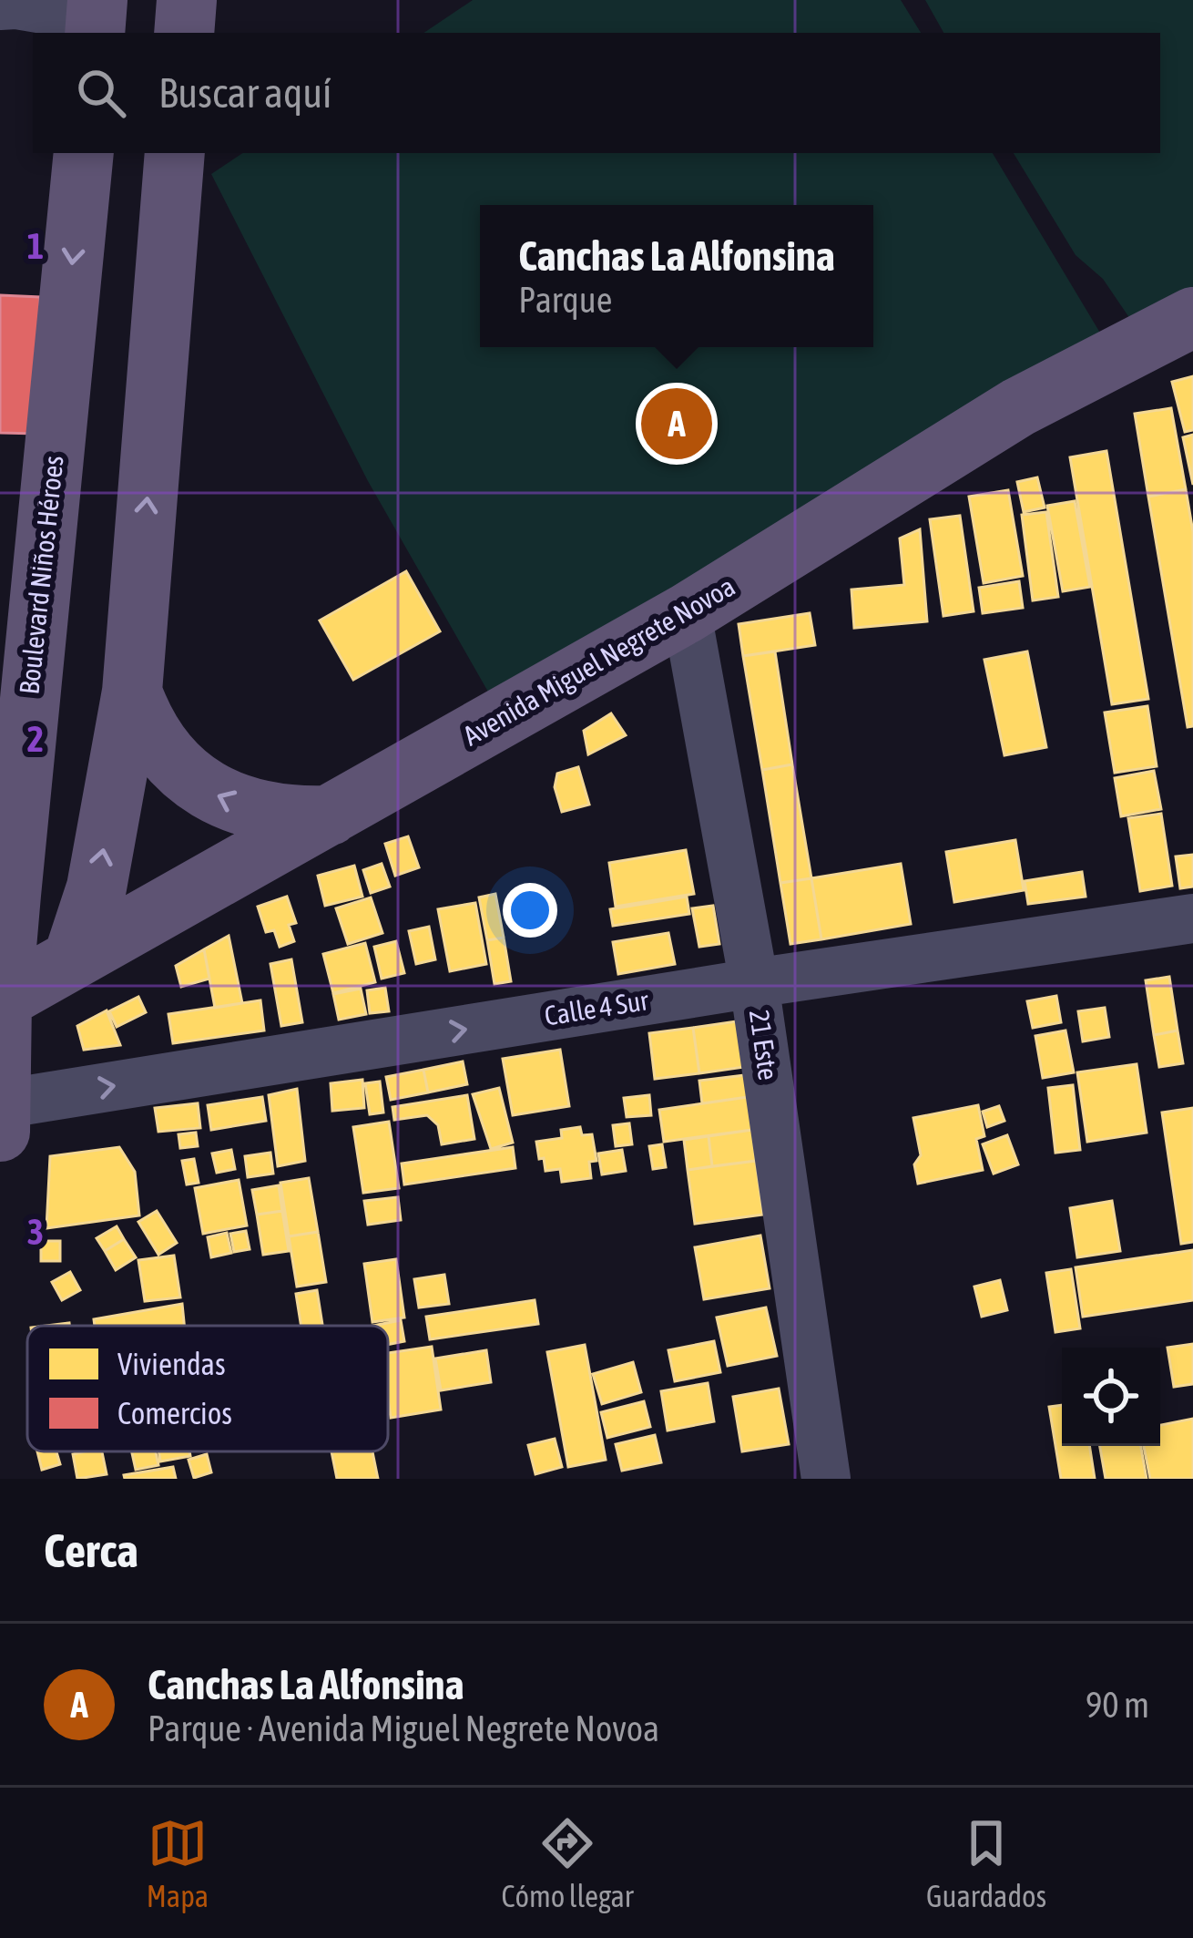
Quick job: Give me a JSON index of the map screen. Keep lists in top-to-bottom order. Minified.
{"streets":{"main road":["Boulevard Niños Héroes","Avenida Miguel Negrete Novoa"],"street":["Calle 4 Sur","21 Este"]},"crossings":[["Boulevard Niños Héroes","Avenida Miguel Negrete Novoa"],["Boulevard Niños Héroes","Calle 4 Sur"],["Avenida Miguel Negrete Novoa","21 Este"],["Calle 4 Sur","21 Este"]],"one_way":["Calle 4 Sur"],"legend":["Viviendas","Comercios"],"page":{"search":"Buscar aquí","popup":["Canchas La Alfonsina","Parque"],"pins":"A","heading":"Cerca","list":[{"mark":"A","name":"Canchas La Alfonsina","note":"Parque · Avenida Miguel Negrete Novoa","value":"90 m"}],"nav":["Mapa","Cómo llegar","Guardados"]},"grid":{"rows":["1","2","3"]}}
